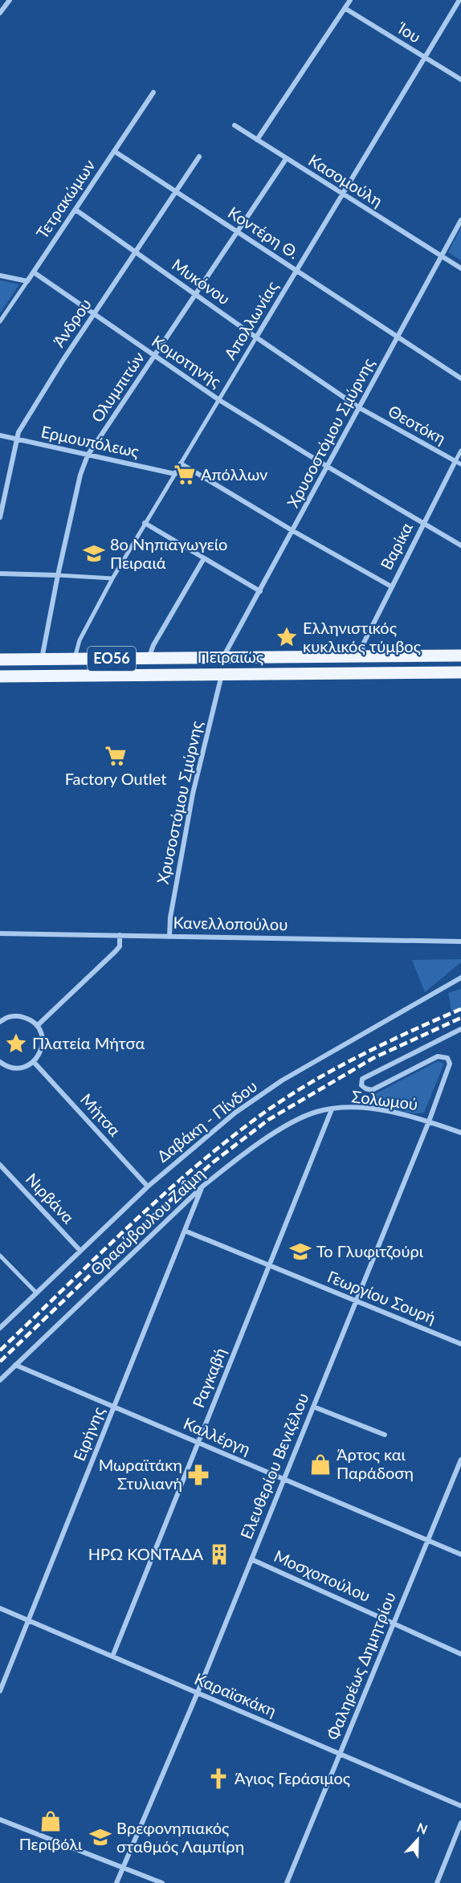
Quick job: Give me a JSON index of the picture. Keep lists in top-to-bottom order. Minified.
{"streets":{"main road":["Πειραιώς","ΕΟ56"],"street":["Ίου","Κασομούλη","Τετρακώμων","Κοντέρη Θ.","Μυκόνου","Απολλωνίας","Άνδρου","Κομοτηνής","Ολυμπιτών","Θεοτόκη","Χρυσοστόμου Σμύρνης","Ερμουπόλεως","Βαρίκα","Κανελλοπούλου","Σολωμού","Μήτσα","Δαβάκη - Πίνδου","Νιρβάνα","Θρασύβουλου Ζαΐμη","Γεωργίου Σουρή","Ραγκαβή","Ειρήνης","Καλλέργη","Ελευθερίου Βενιζέλου","Μοσχοπούλου","Φαληρέως Δημητρίου","Καραϊσκάκη"]},"crossings":[["Ίου","Απολλωνίας"],["Κασομούλη","Απολλωνίας"],["Κασομούλη","Ολυμπιτών"],["Κασομούλη","Χρυσοστόμου Σμύρνης"],["Τετρακώμων","Κοντέρη Θ."],["Τετρακώμων","Μυκόνου"],["Τετρακώμων","Κομοτηνής"],["Κοντέρη Θ.","Απολλωνίας"],["Κοντέρη Θ.","Άνδρου"],["Κοντέρη Θ.","Ολυμπιτών"],["Κοντέρη Θ.","Χρυσοστόμου Σμύρνης"],["Μυκόνου","Απολλωνίας"],["Μυκόνου","Άνδρου"],["Μυκόνου","Ολυμπιτών"],["Μυκόνου","Θεοτόκη"],["Μυκόνου","Χρυσοστόμου Σμύρνης"],["Απολλωνίας","Κομοτηνής"],["Απολλωνίας","Ερμουπόλεως"],["Απολλωνίας","Πειραιώς"],["Άνδρου","Κομοτηνής"],["Άνδρου","Ερμουπόλεως"],["Κομοτηνής","Ολυμπιτών"],["Κομοτηνής","Χρυσοστόμου Σμύρνης"],["Κομοτηνής","Βαρίκα"],["Ολυμπιτών","Ερμουπόλεως"],["Ολυμπιτών","Πειραιώς"],["Θεοτόκη","Χρυσοστόμου Σμύρνης"],["Θεοτόκη","Βαρίκα"],["Χρυσοστόμου Σμύρνης","Πειραιώς"],["Χρυσοστόμου Σμύρνης","Κανελλοπούλου"],["Βαρίκα","Πειραιώς"],["Σολωμού","Θρασύβουλου Ζαΐμη"],["Σολωμού","Ραγκαβή"],["Σολωμού","Ελευθερίου Βενιζέλου"],["Μήτσα","Δαβάκη - Πίνδου"],["Δαβάκη - Πίνδου","Νιρβάνα"],["Θρασύβουλου Ζαΐμη","Ραγκαβή"],["Θρασύβουλου Ζαΐμη","Ειρήνης"],["Θρασύβουλου Ζαΐμη","Καλλέργη"],["Γεωργίου Σουρή","Ραγκαβή"],["Γεωργίου Σουρή","Ειρήνης"],["Γεωργίου Σουρή","Ελευθερίου Βενιζέλου"],["Ραγκαβή","Καλλέργη"],["Ραγκαβή","Καραϊσκάκη"],["Ειρήνης","Καλλέργη"],["Ειρήνης","Καραϊσκάκη"],["Καλλέργη","Ελευθερίου Βενιζέλου"],["Καλλέργη","Φαληρέως Δημητρίου"],["Ελευθερίου Βενιζέλου","Μοσχοπούλου"],["Ελευθερίου Βενιζέλου","Καραϊσκάκη"],["Μοσχοπούλου","Φαληρέως Δημητρίου"],["Φαληρέως Δημητρίου","Καραϊσκάκη"]],"places":{"supermarket":["Απόλλων","Factory Outlet"],"school or university":["8ο Νηπιαγωγείο Πειραιά","Το Γλυφιτζούρι","Bρεφονηπιακός σταθμός Λαμπίρη"],"place":["Ελληνιστικός κυκλικός τύμβος","Πλατεία Μήτσα"],"shop":["Άρτος και Παράδοση","Περιβόλι"],"pharmacy":["Μωραϊτάκη Στυλιανή"],"building":["ΗΡΩ ΚΟΝΤΑΔΑ"],"church":["Άγιος Γεράσιμος"]},"north":"top"}
